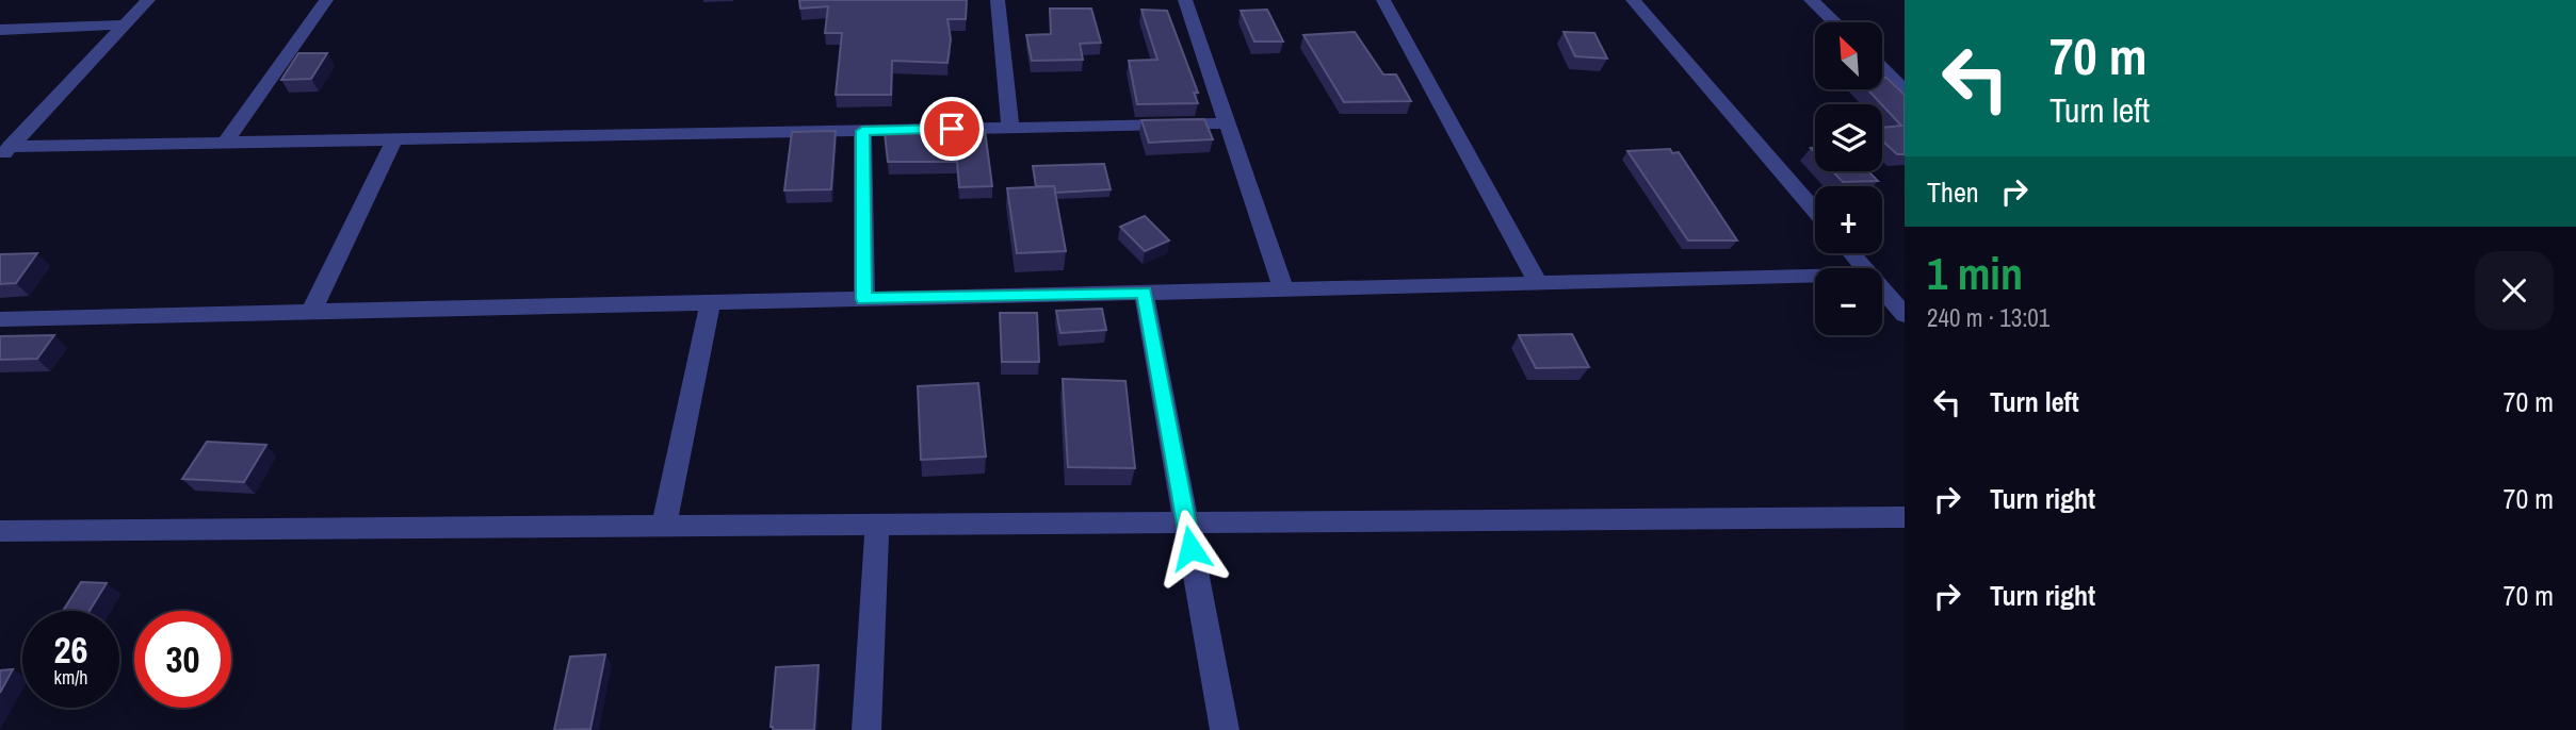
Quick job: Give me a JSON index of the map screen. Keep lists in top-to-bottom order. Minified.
{"north":"top left","page":{"turn":["70 m","Turn left"],"map_buttons":["+","−"],"then":"Then","heading":["1 min","240 m · 13:01"],"list":[{"name":"Turn left","value":"70 m"},{"name":"Turn right","value":"70 m"},{"name":"Turn right","value":"70 m"}],"speed":"26 km/h","limit":"30"}}
